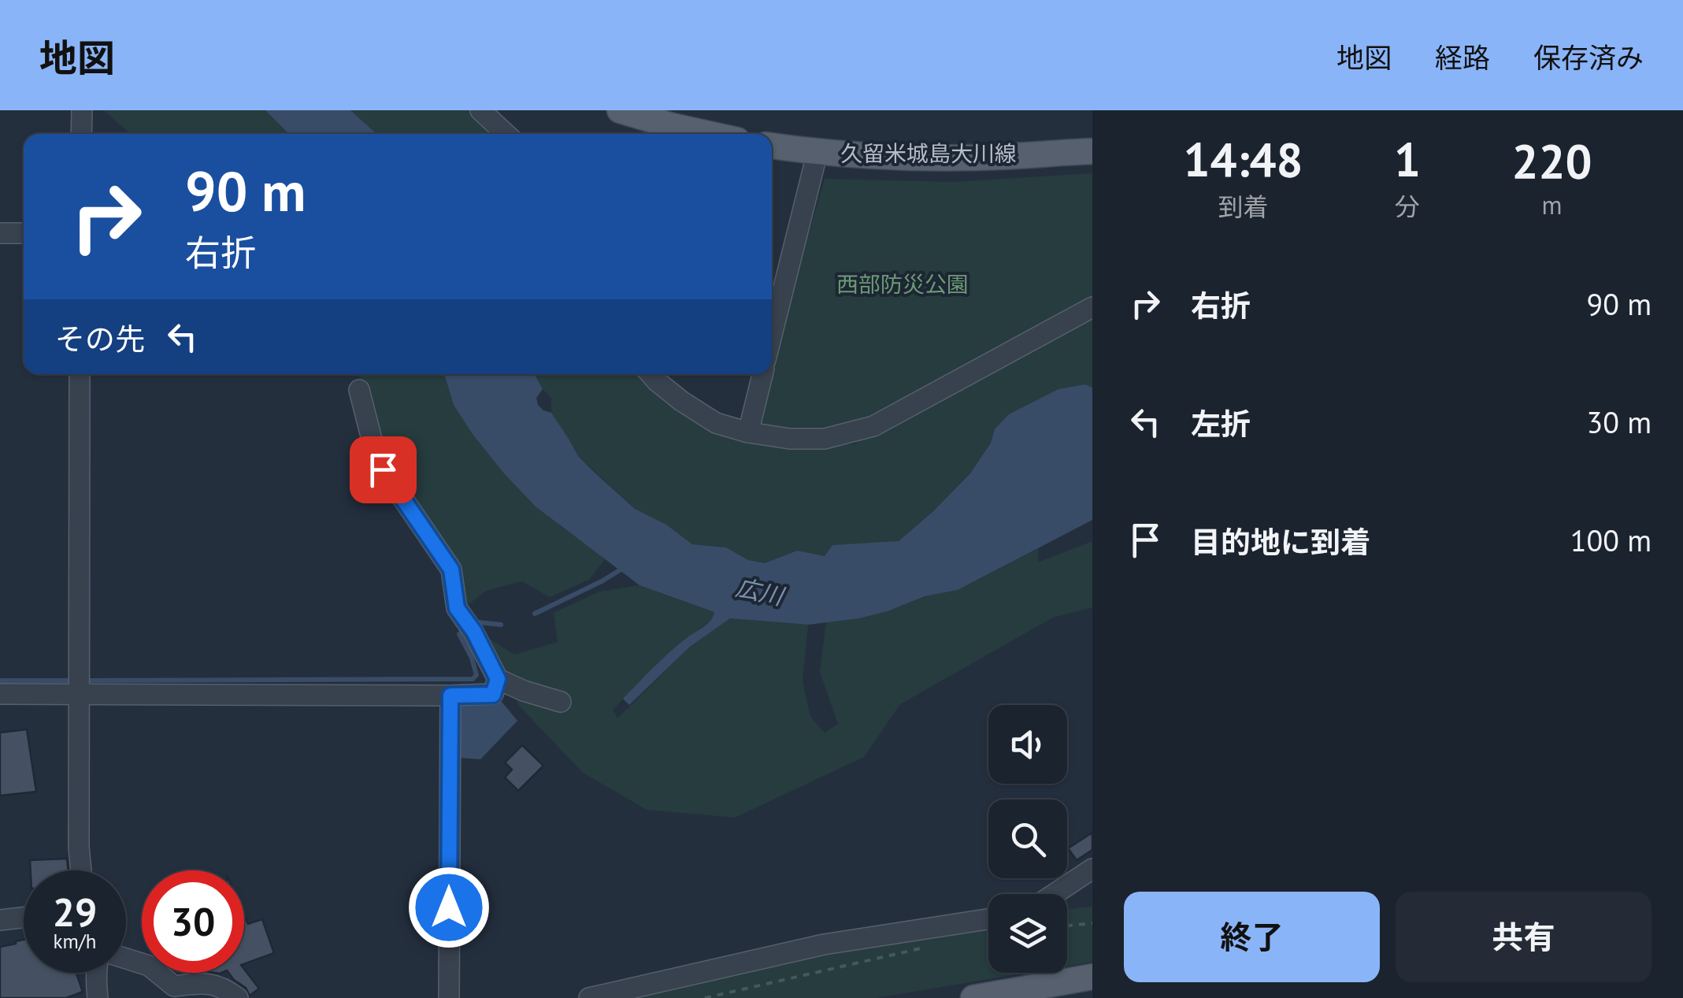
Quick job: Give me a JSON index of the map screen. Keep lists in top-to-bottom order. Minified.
{"streets":{"main road":["久留米城島大川線"]},"water":["広川"],"parks":["西部防災公園"],"page":{"header":"地図","nav":["地図","経路","保存済み"],"eta":["14:48","到着","1","分","220","m"],"turn":["90 m","右折"],"list":[{"name":"右折","value":"90 m"},{"name":"左折","value":"30 m"},{"name":"目的地に到着","value":"100 m"}],"then":"その先","speed":"29 km/h","limit":"30","buttons":["終了","共有"]}}
